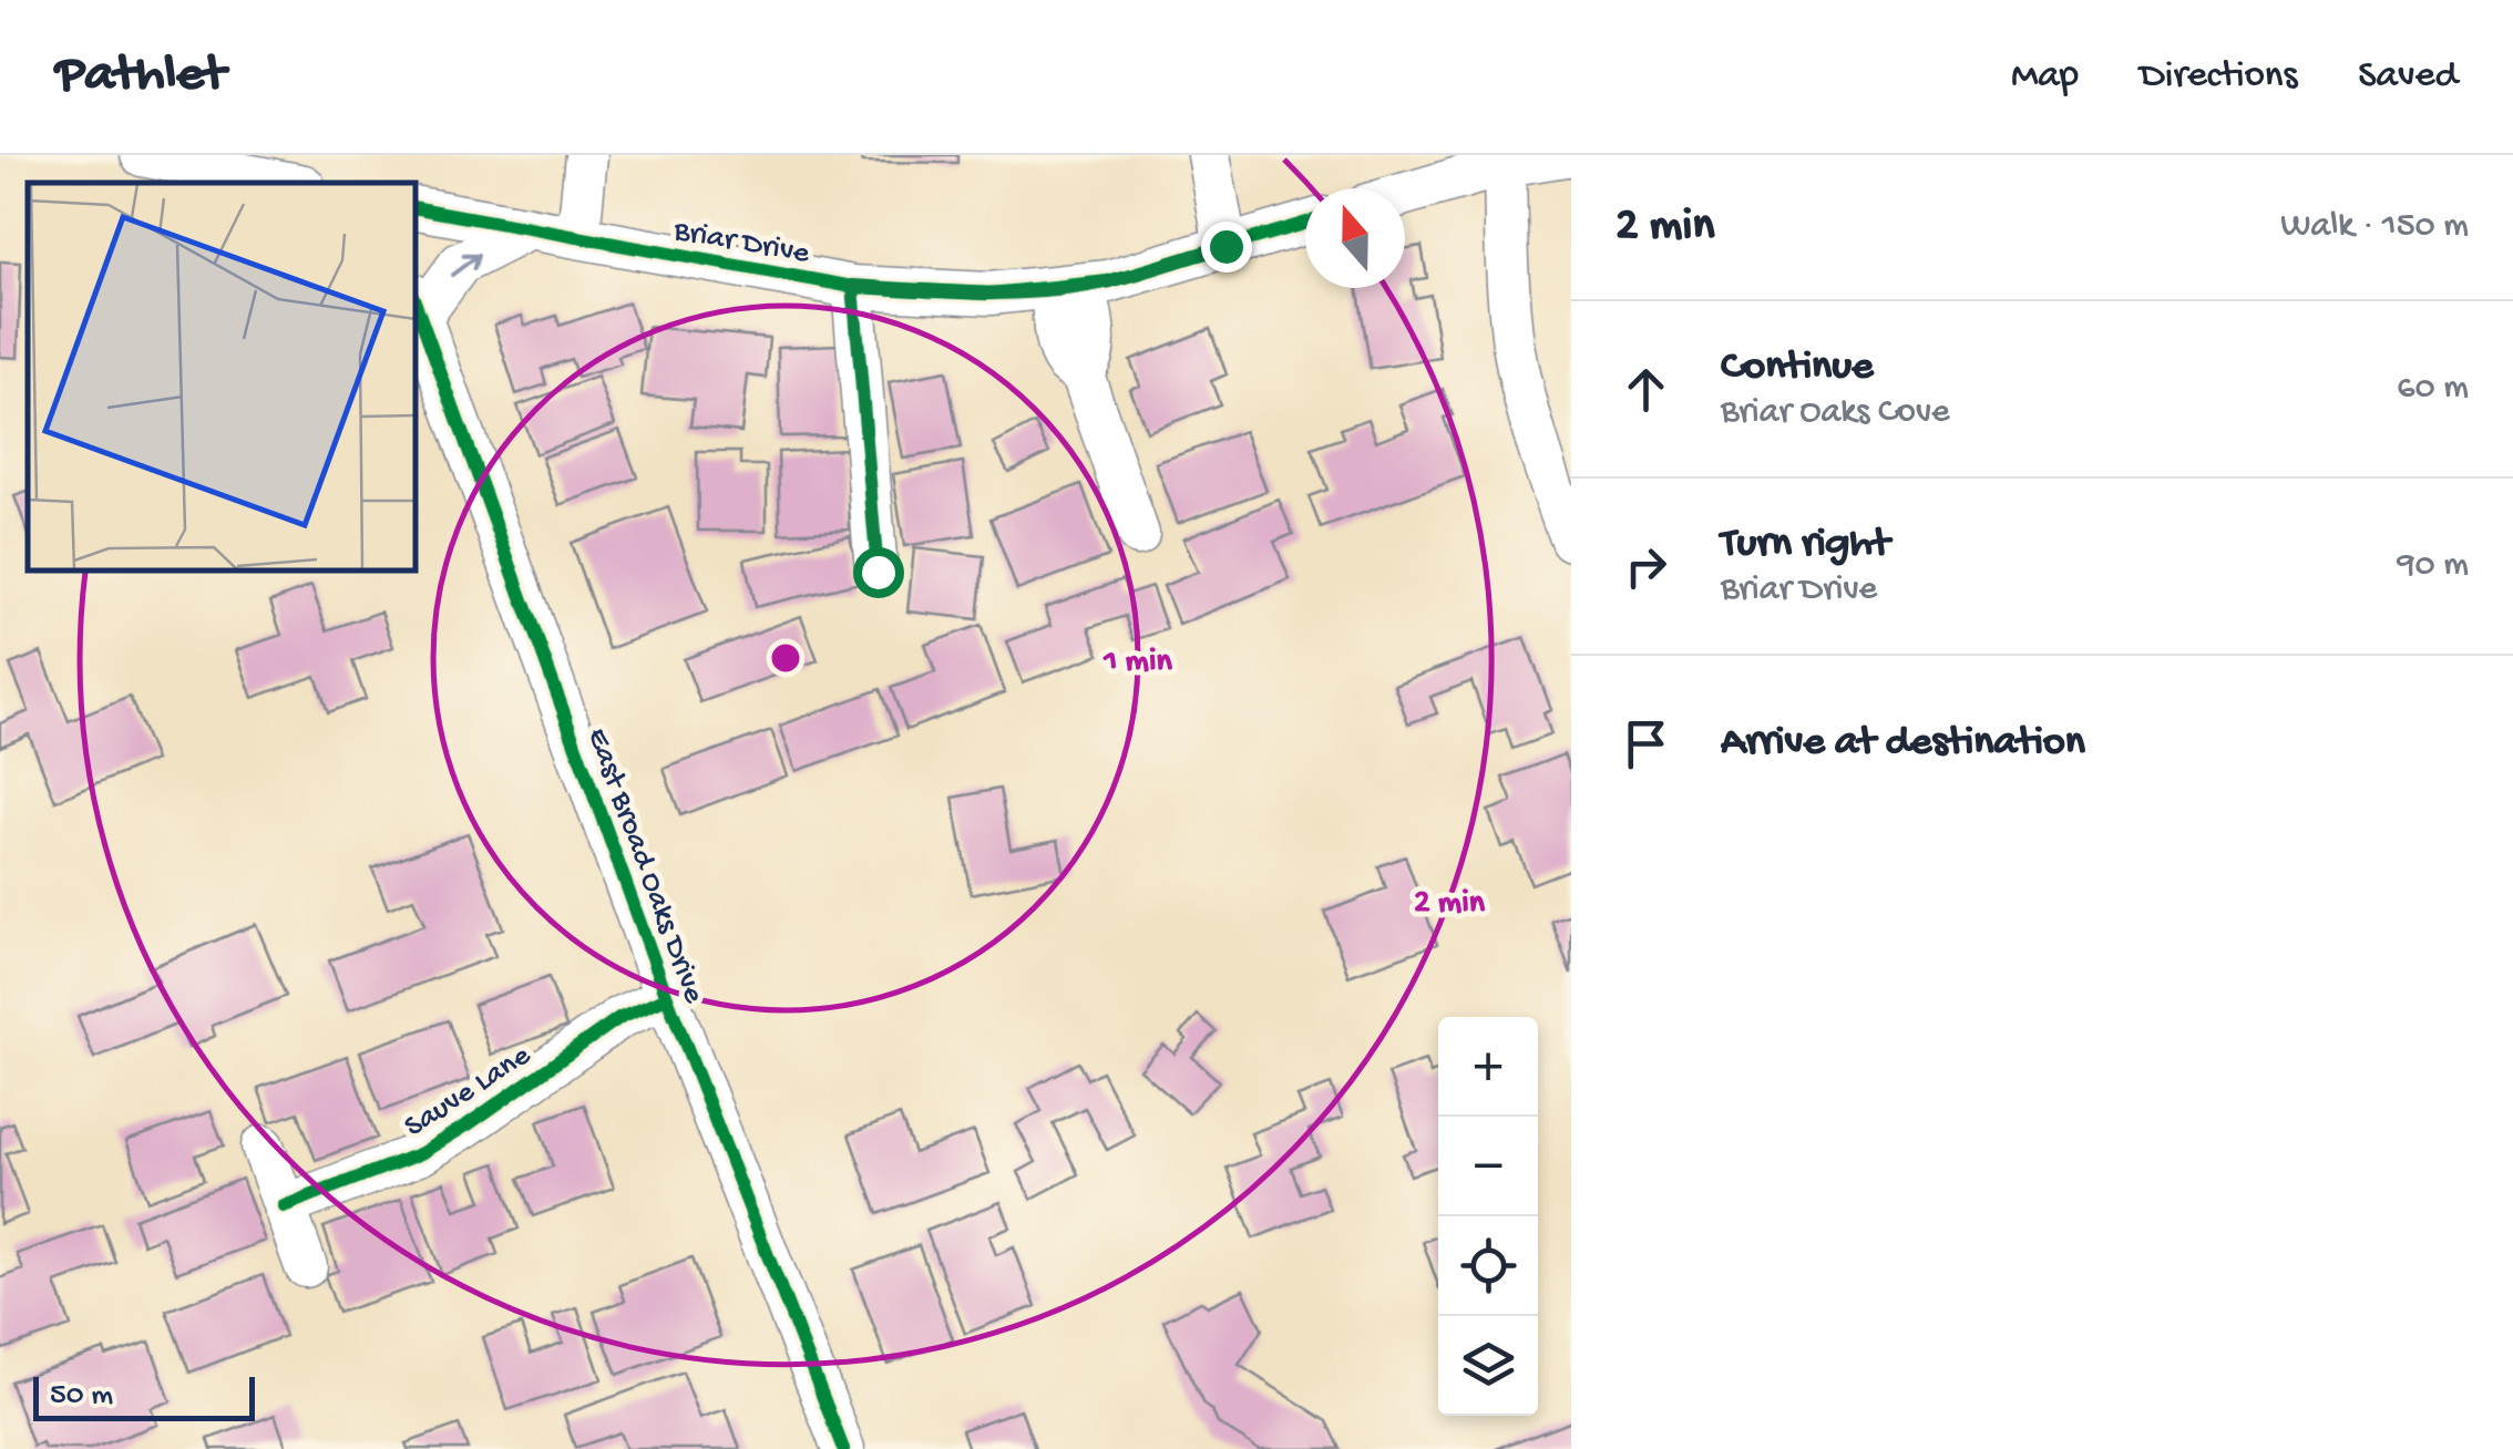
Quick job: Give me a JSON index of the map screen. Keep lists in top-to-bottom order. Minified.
{"streets":{"street":["Briar Drive","East Broad Oaks Drive","Sauve Lane"]},"crossings":[["Briar Drive","East Broad Oaks Drive"],["East Broad Oaks Drive","Sauve Lane"]],"scale_bar":"50 m","north":"top","page":{"header":"Pathlet","nav":["Map","Directions","Saved"],"heading":["2 min","Walk · 150 m"],"list":[["Continue","Briar Oaks Cove","60 m"],["Turn right","Briar Drive","90 m"],"Arrive at destination"],"map_buttons":["+","−"],"scale":"50 m"},"rings":["1 min","2 min"]}
